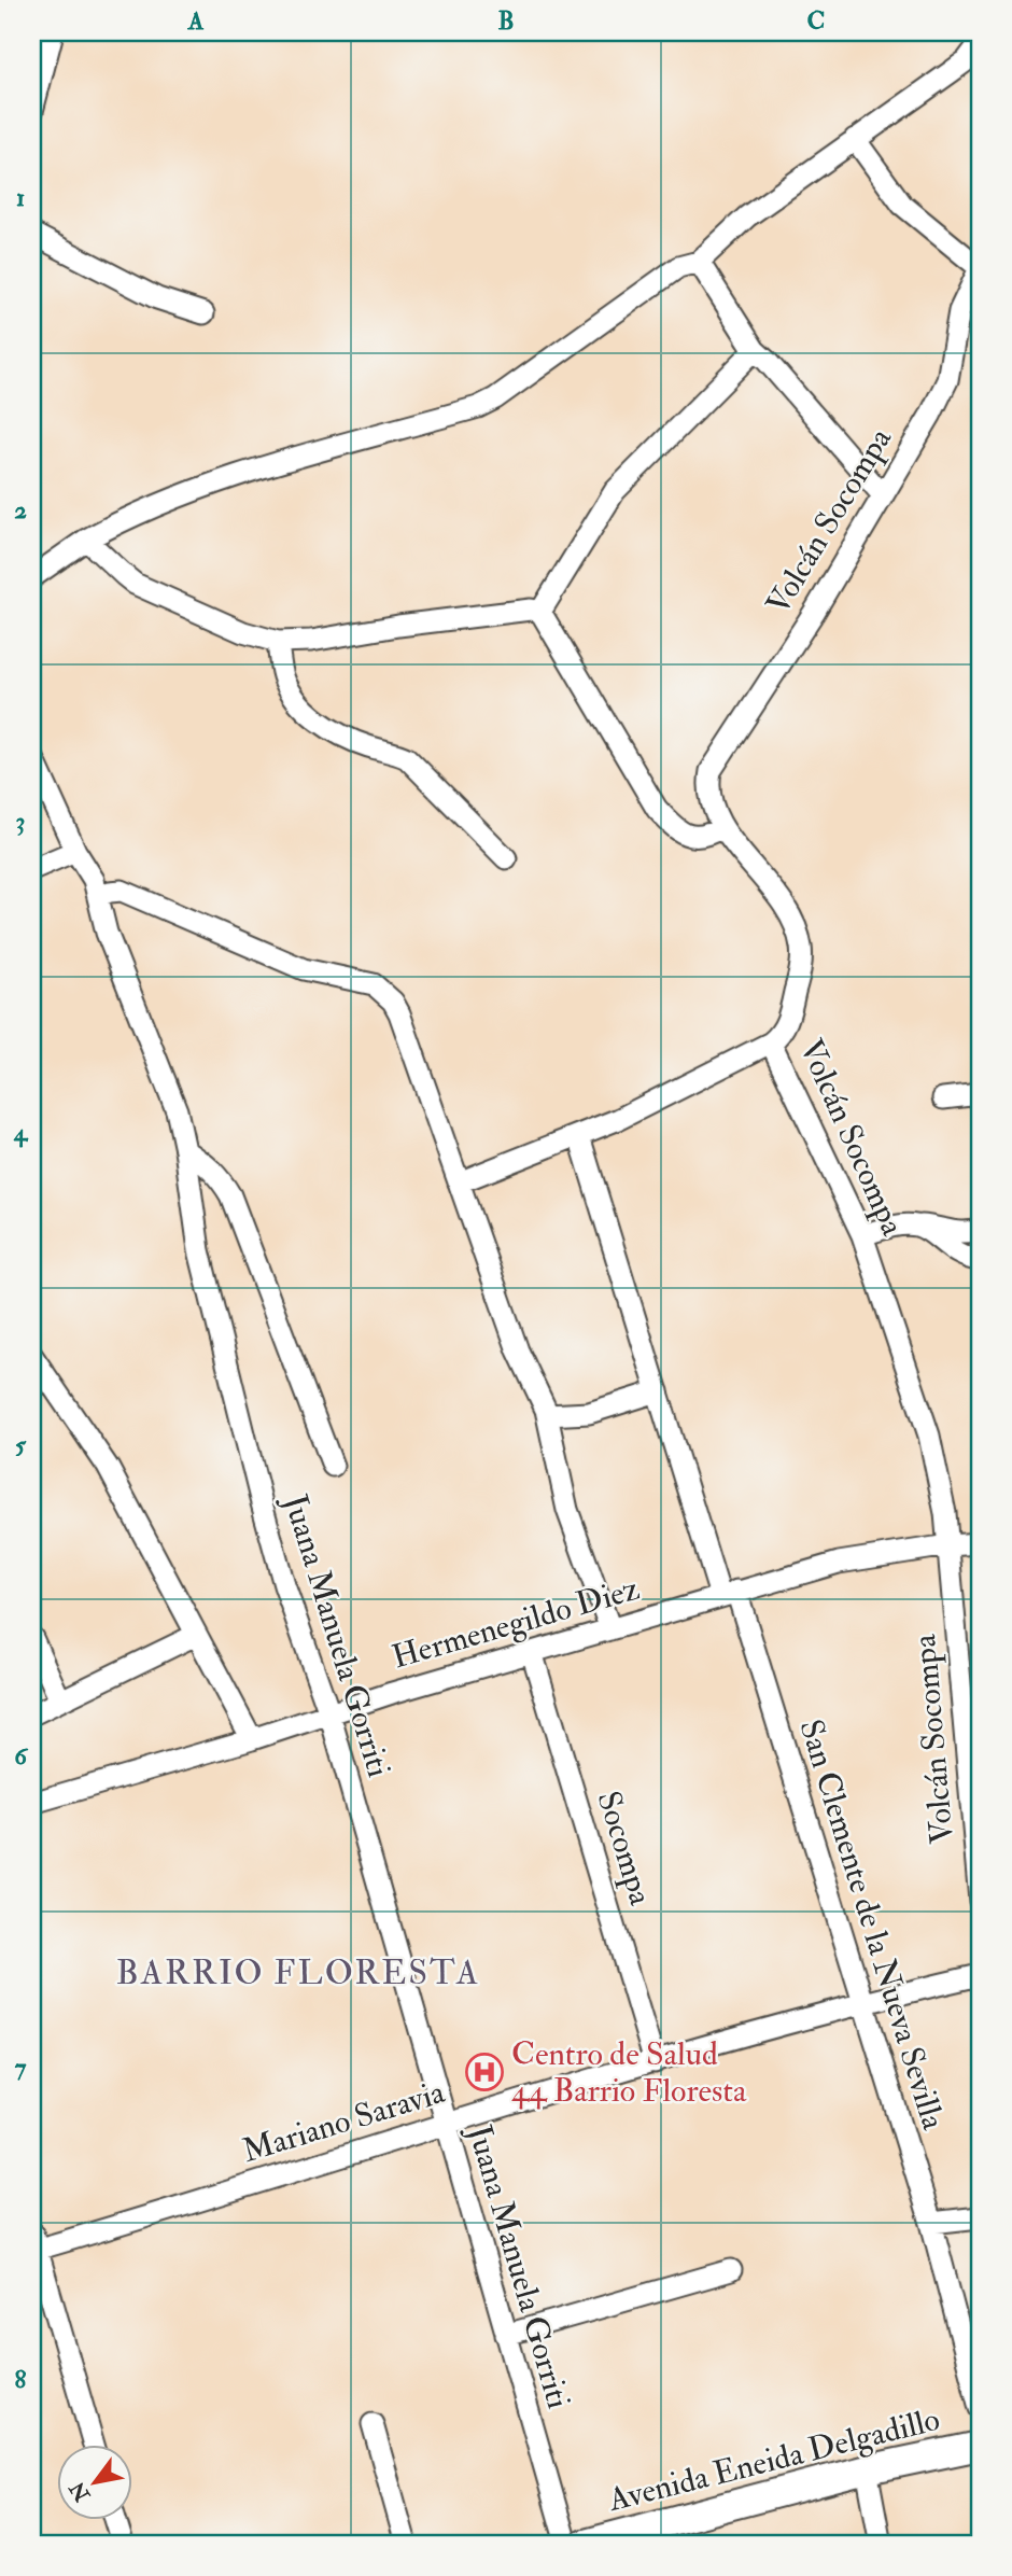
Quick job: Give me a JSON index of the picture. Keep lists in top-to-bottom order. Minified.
{"streets":{"main road":["Avenida Eneida Delgadillo"],"street":["Volcán Socompa","Hermenegildo Diez","Juana Manuela Gorriti","Socompa","San Clemente de la Nueva Sevilla","Mariano Saravia"]},"crossings":[["Volcán Socompa","Hermenegildo Diez"],["Hermenegildo Diez","Juana Manuela Gorriti"],["Hermenegildo Diez","Socompa"],["Hermenegildo Diez","San Clemente de la Nueva Sevilla"],["Juana Manuela Gorriti","Mariano Saravia"],["Socompa","Mariano Saravia"],["San Clemente de la Nueva Sevilla","Mariano Saravia"]],"districts":["BARRIO FLORESTA"],"places":{"hospital":["Centro de Salud 44 Barrio Floresta"]},"north":"bottom left","grid":{"columns":["A","B","C"],"rows":["1","2","3","4","5","6","7","8"]}}
